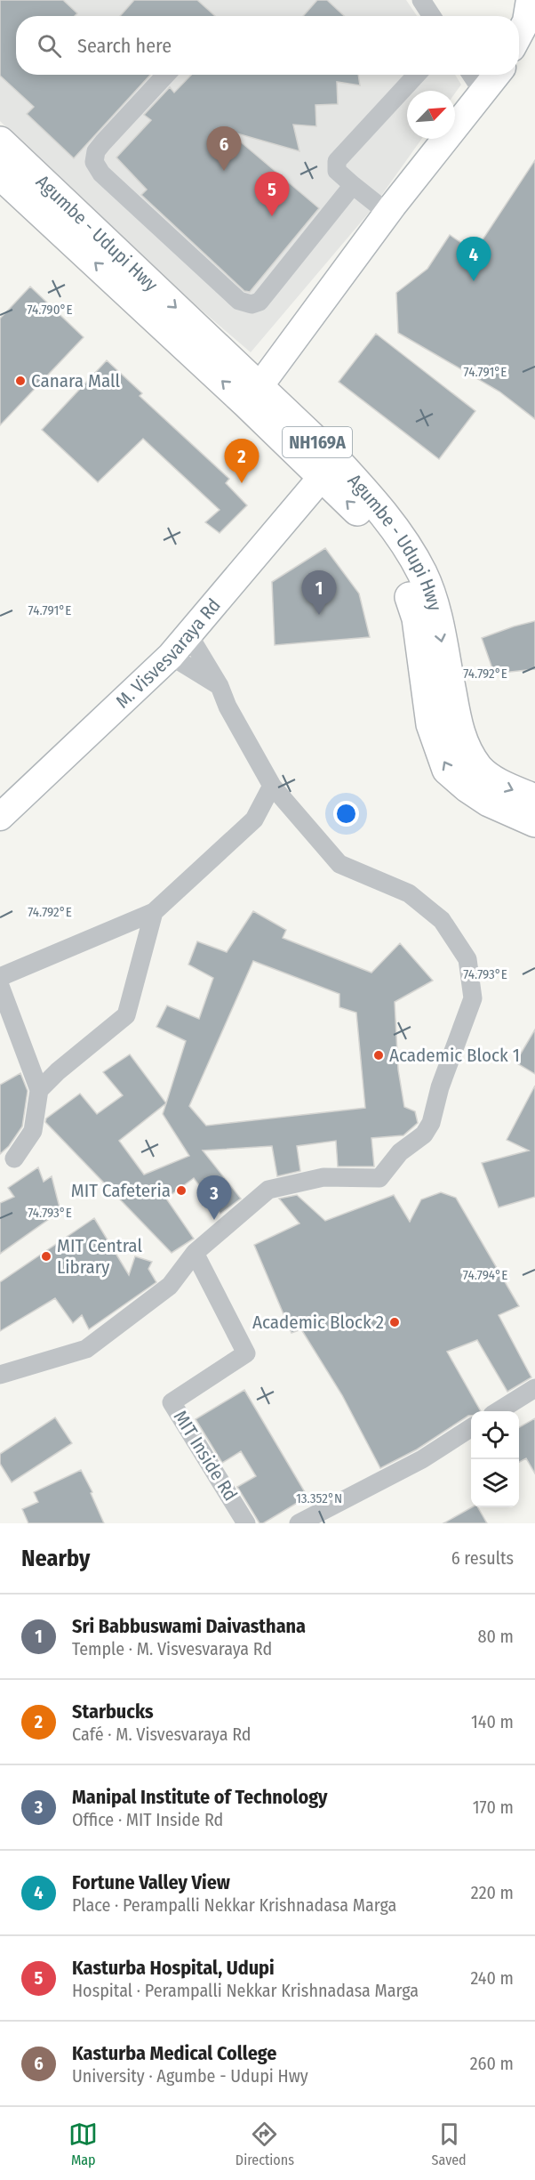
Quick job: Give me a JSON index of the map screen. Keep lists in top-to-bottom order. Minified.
{"streets":{"highway":["Agumbe - Udupi Hwy","NH169A"],"street":["M. Visvesvaraya Rd","MIT Inside Rd"]},"crossings":[["Agumbe - Udupi Hwy","M. Visvesvaraya Rd"]],"places":["Canara Mall","Academic Block 1","MIT Cafeteria","MIT Central Library","Academic Block 2"],"north":"top right","page":{"search":"Search here","pins":["6","5","4","2","1","3"],"heading":["Nearby","6 results"],"list":[{"mark":"1","name":"Sri Babbuswami Daivasthana","note":"Temple · M. Visvesvaraya Rd","value":"80 m"},{"mark":"2","name":"Starbucks","note":"Café · M. Visvesvaraya Rd","value":"140 m"},{"mark":"3","name":"Manipal Institute of Technology","note":"Office · MIT Inside Rd","value":"170 m"},{"mark":"4","name":"Fortune Valley View","note":"Place · Perampalli Nekkar Krishnadasa Marga","value":"220 m"},{"mark":"5","name":"Kasturba Hospital, Udupi","note":"Hospital · Perampalli Nekkar Krishnadasa Marga","value":"240 m"},{"mark":"6","name":"Kasturba Medical College","note":"University · Agumbe - Udupi Hwy","value":"260 m"}],"nav":["Map","Directions","Saved"]},"coordinates":["74.790°E","74.791°E","74.792°E","74.793°E","74.794°E","13.352°N"]}
